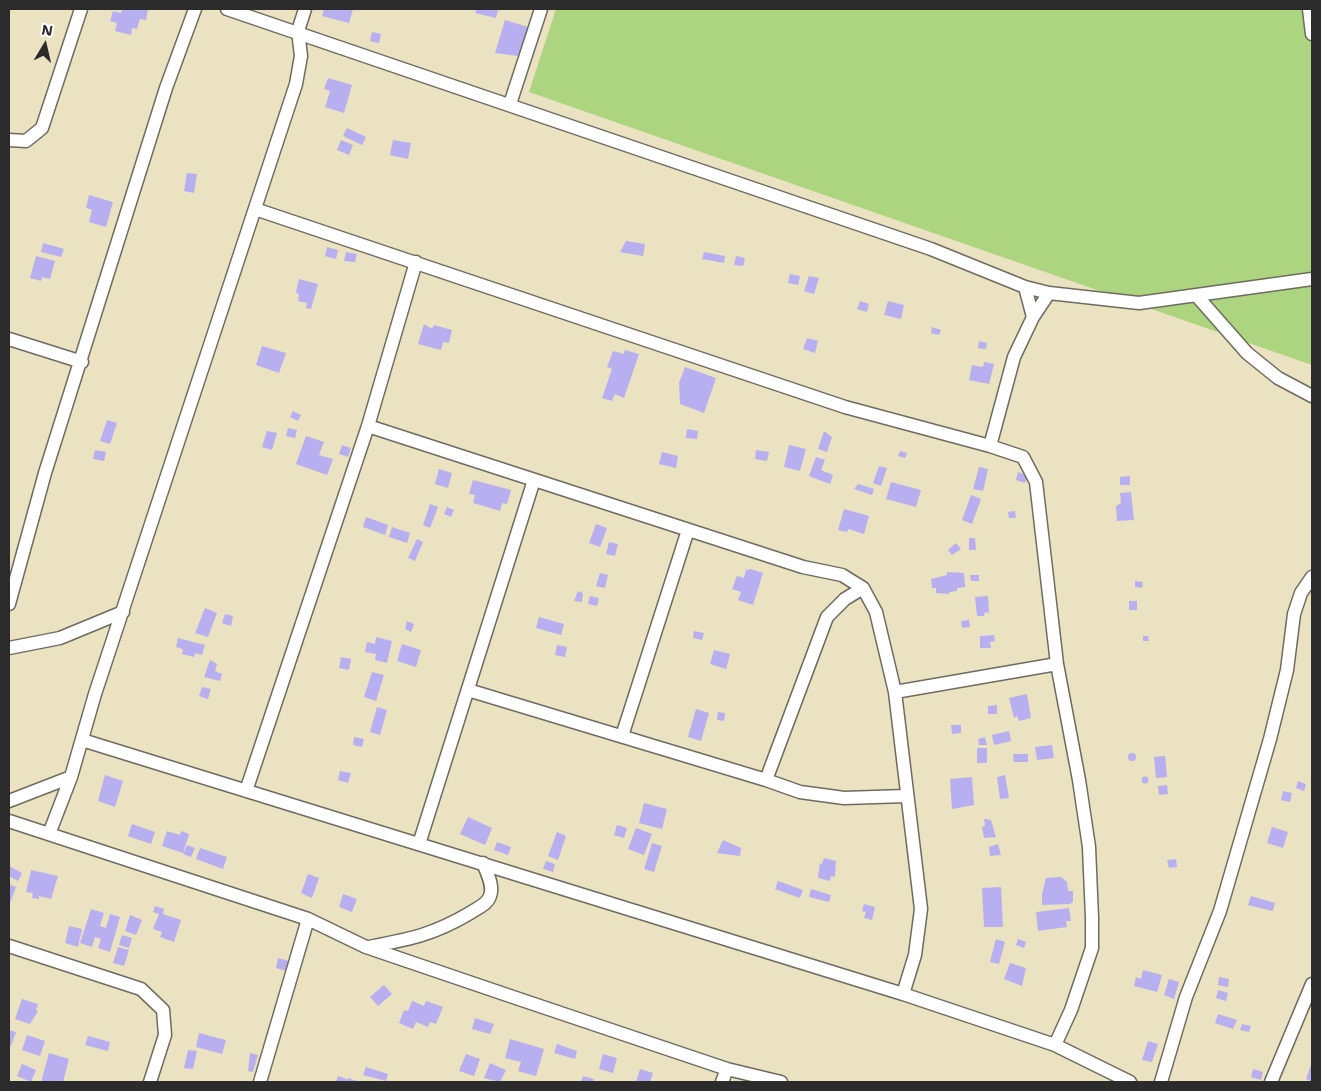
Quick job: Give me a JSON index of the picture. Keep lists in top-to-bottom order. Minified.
{"north":"top"}
